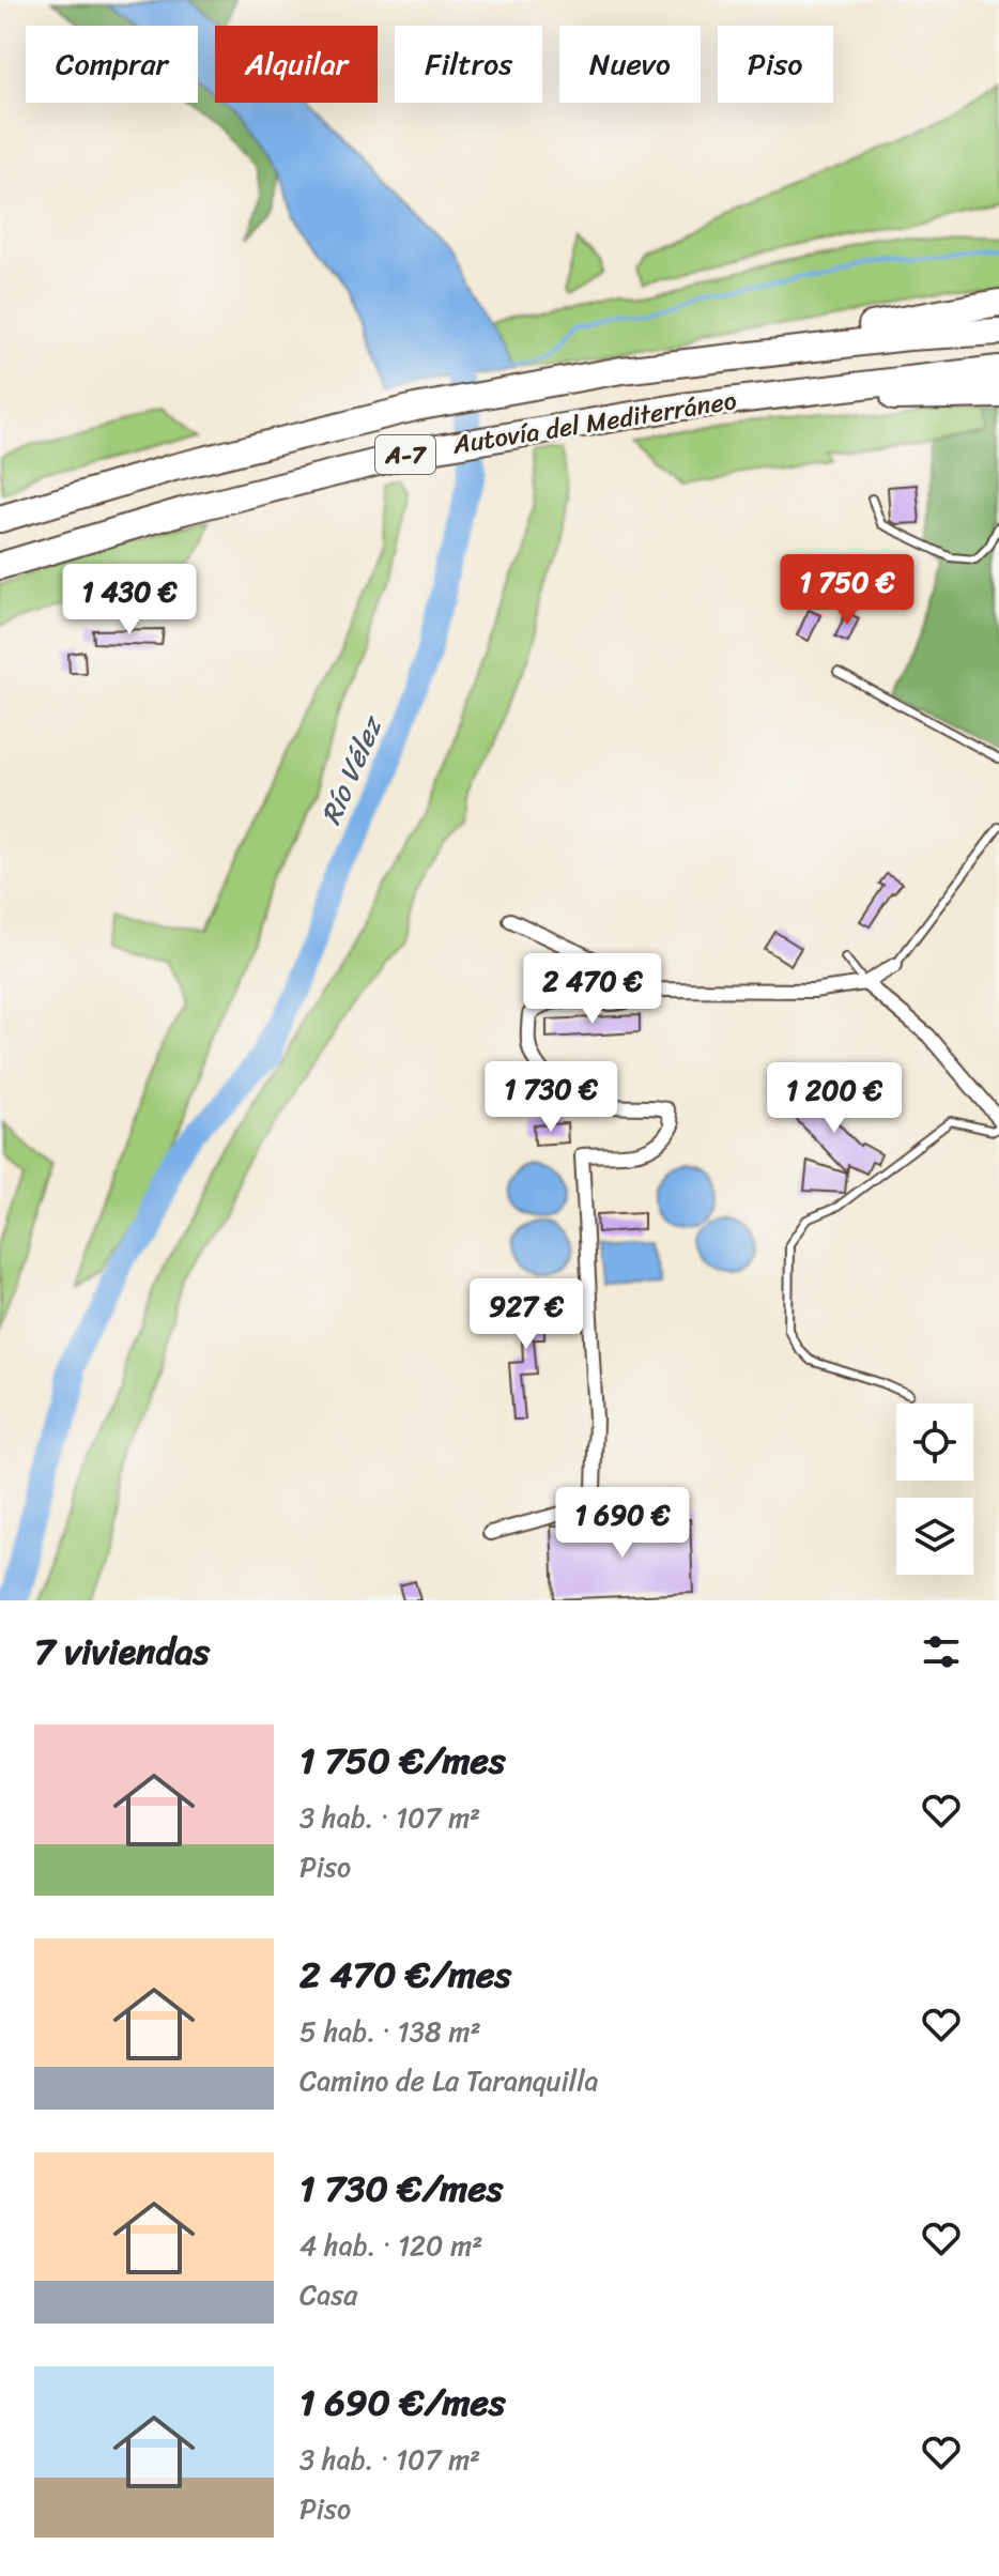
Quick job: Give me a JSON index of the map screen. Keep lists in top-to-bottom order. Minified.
{"streets":{"highway":["Autovía del Mediterráneo","A-7"]},"water":["Río Vélez"],"page":{"chip":["Comprar","Alquilar","Filtros","Nuevo","Piso"],"price":["1 750 €","1 430 €","2 470 €","1 730 €","1 200 €","927 €","1 690 €"],"heading":"7 viviendas","list":[{"name":"1 750 €/mes","note":"3 hab. · 107 m² · Piso"},{"name":"2 470 €/mes","note":"5 hab. · 138 m² · Camino de La Taranquilla"},{"name":"1 730 €/mes","note":"4 hab. · 120 m² · Casa"},{"name":"1 690 €/mes","note":"3 hab. · 107 m² · Piso"}]}}
